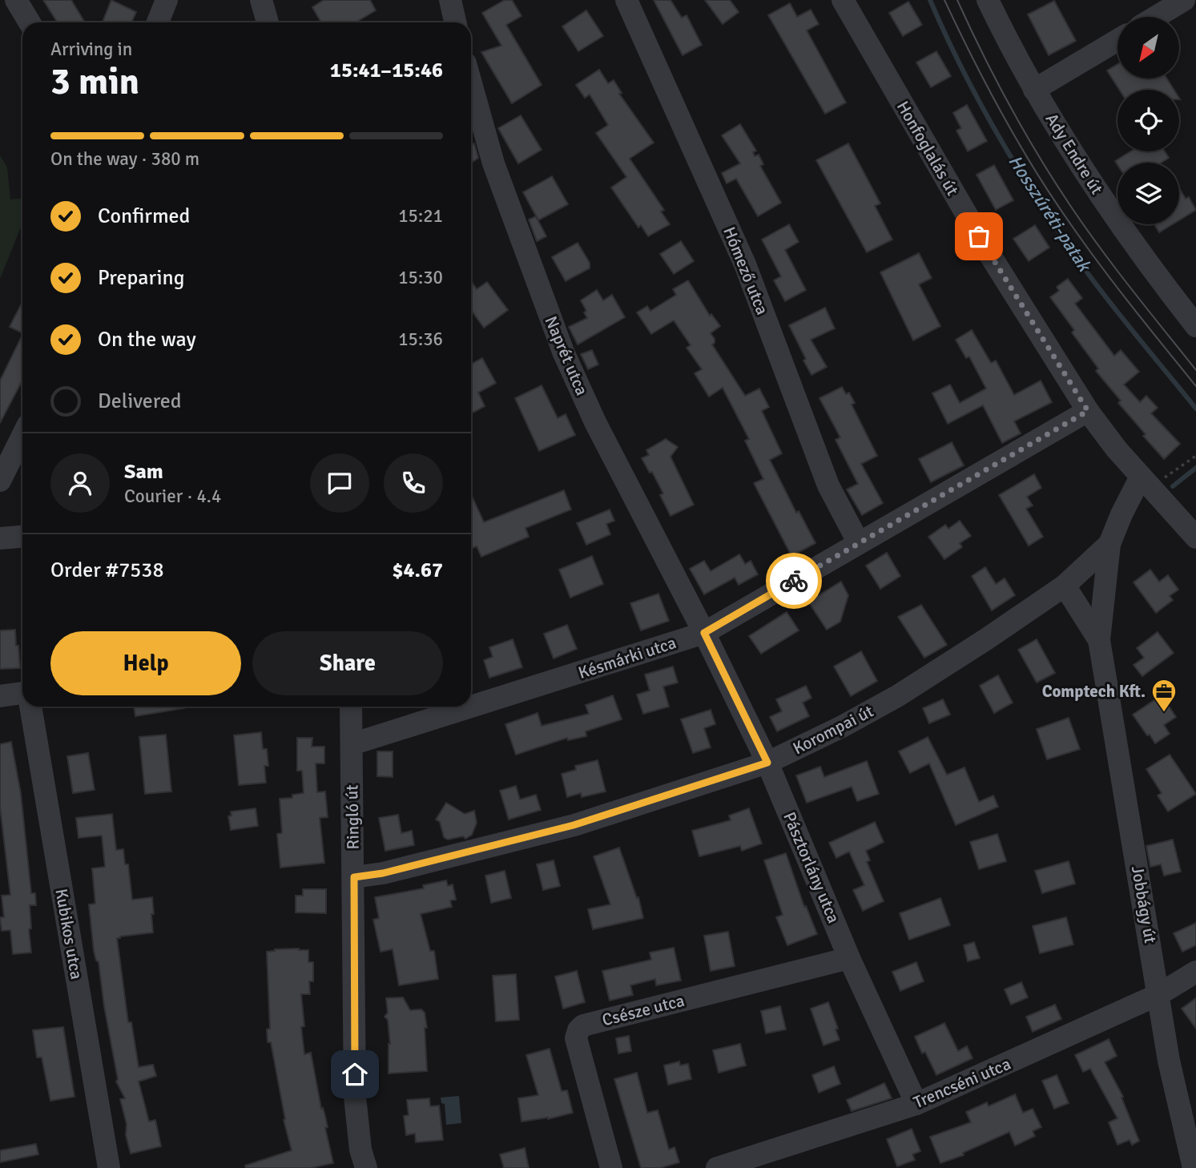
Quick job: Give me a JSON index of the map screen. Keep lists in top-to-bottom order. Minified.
{"streets":{"street":["Honfoglalás út","Ady Endre út","Hómező utca","Naprét utca","Késmárki utca","Korompai út","Ringló út","Pásztorlány utca","Jobbágy út","Kubikos utca","Csésze utca","Trencséni utca"]},"crossings":[["Honfoglalás út","Késmárki utca"],["Honfoglalás út","Jobbágy út"],["Hómező utca","Késmárki utca"],["Naprét utca","Késmárki utca"],["Naprét utca","Pásztorlány utca"],["Késmárki utca","Ringló út"],["Késmárki utca","Pásztorlány utca"],["Korompai út","Ringló út"],["Korompai út","Pásztorlány utca"],["Korompai út","Jobbágy út"],["Pásztorlány utca","Csésze utca"],["Pásztorlány utca","Trencséni utca"],["Jobbágy út","Trencséni utca"]],"water":["Hosszúréti-patak"],"places":{"office":["Comptech Kft."]},"north":"bottom left","page":{"heading":["3 min","Arriving in","15:41–15:46"],"panel":["Sam","Courier · 4.4","Order #7538","$4.67"],"bar":"On the way · 380 m","list":[["Confirmed","15:21"],["Preparing","15:30"],["On the way","15:36"],"Delivered"],"buttons":["Help","Share"]}}
